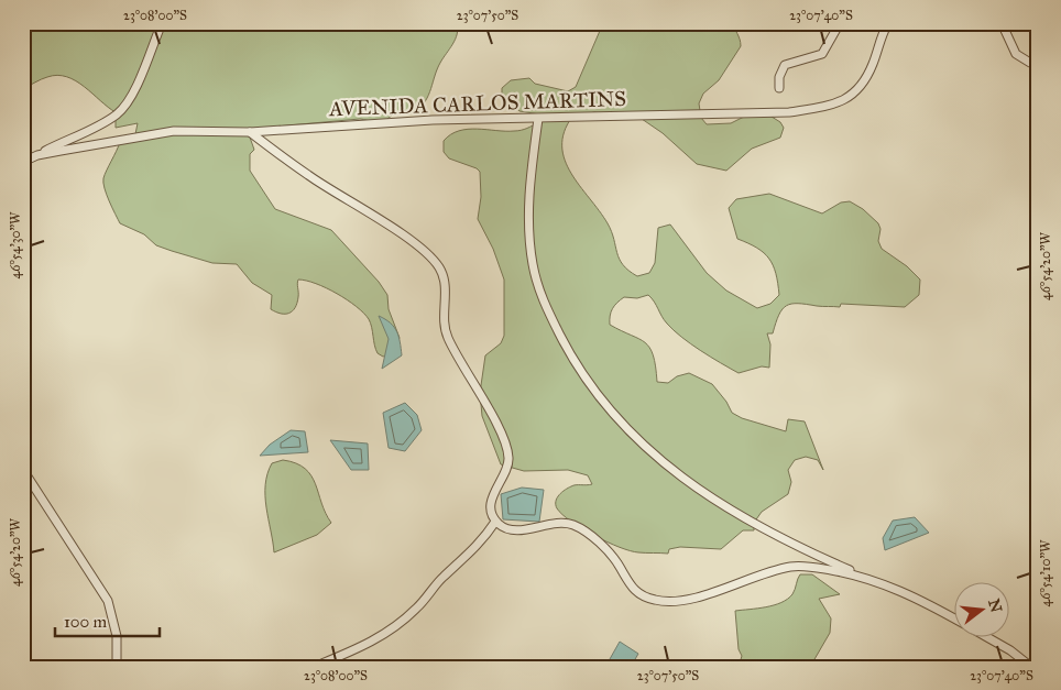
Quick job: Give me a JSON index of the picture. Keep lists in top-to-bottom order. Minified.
{"streets":{"street":["AVENIDA CARLOS MARTINS"]},"scale_bar":"100 m","north":"right","coordinates":["23°08'00\"S","23°07'50\"S","23°07'40\"S","46°54'30\"W","46°54'20\"W","46°54'10\"W"]}
